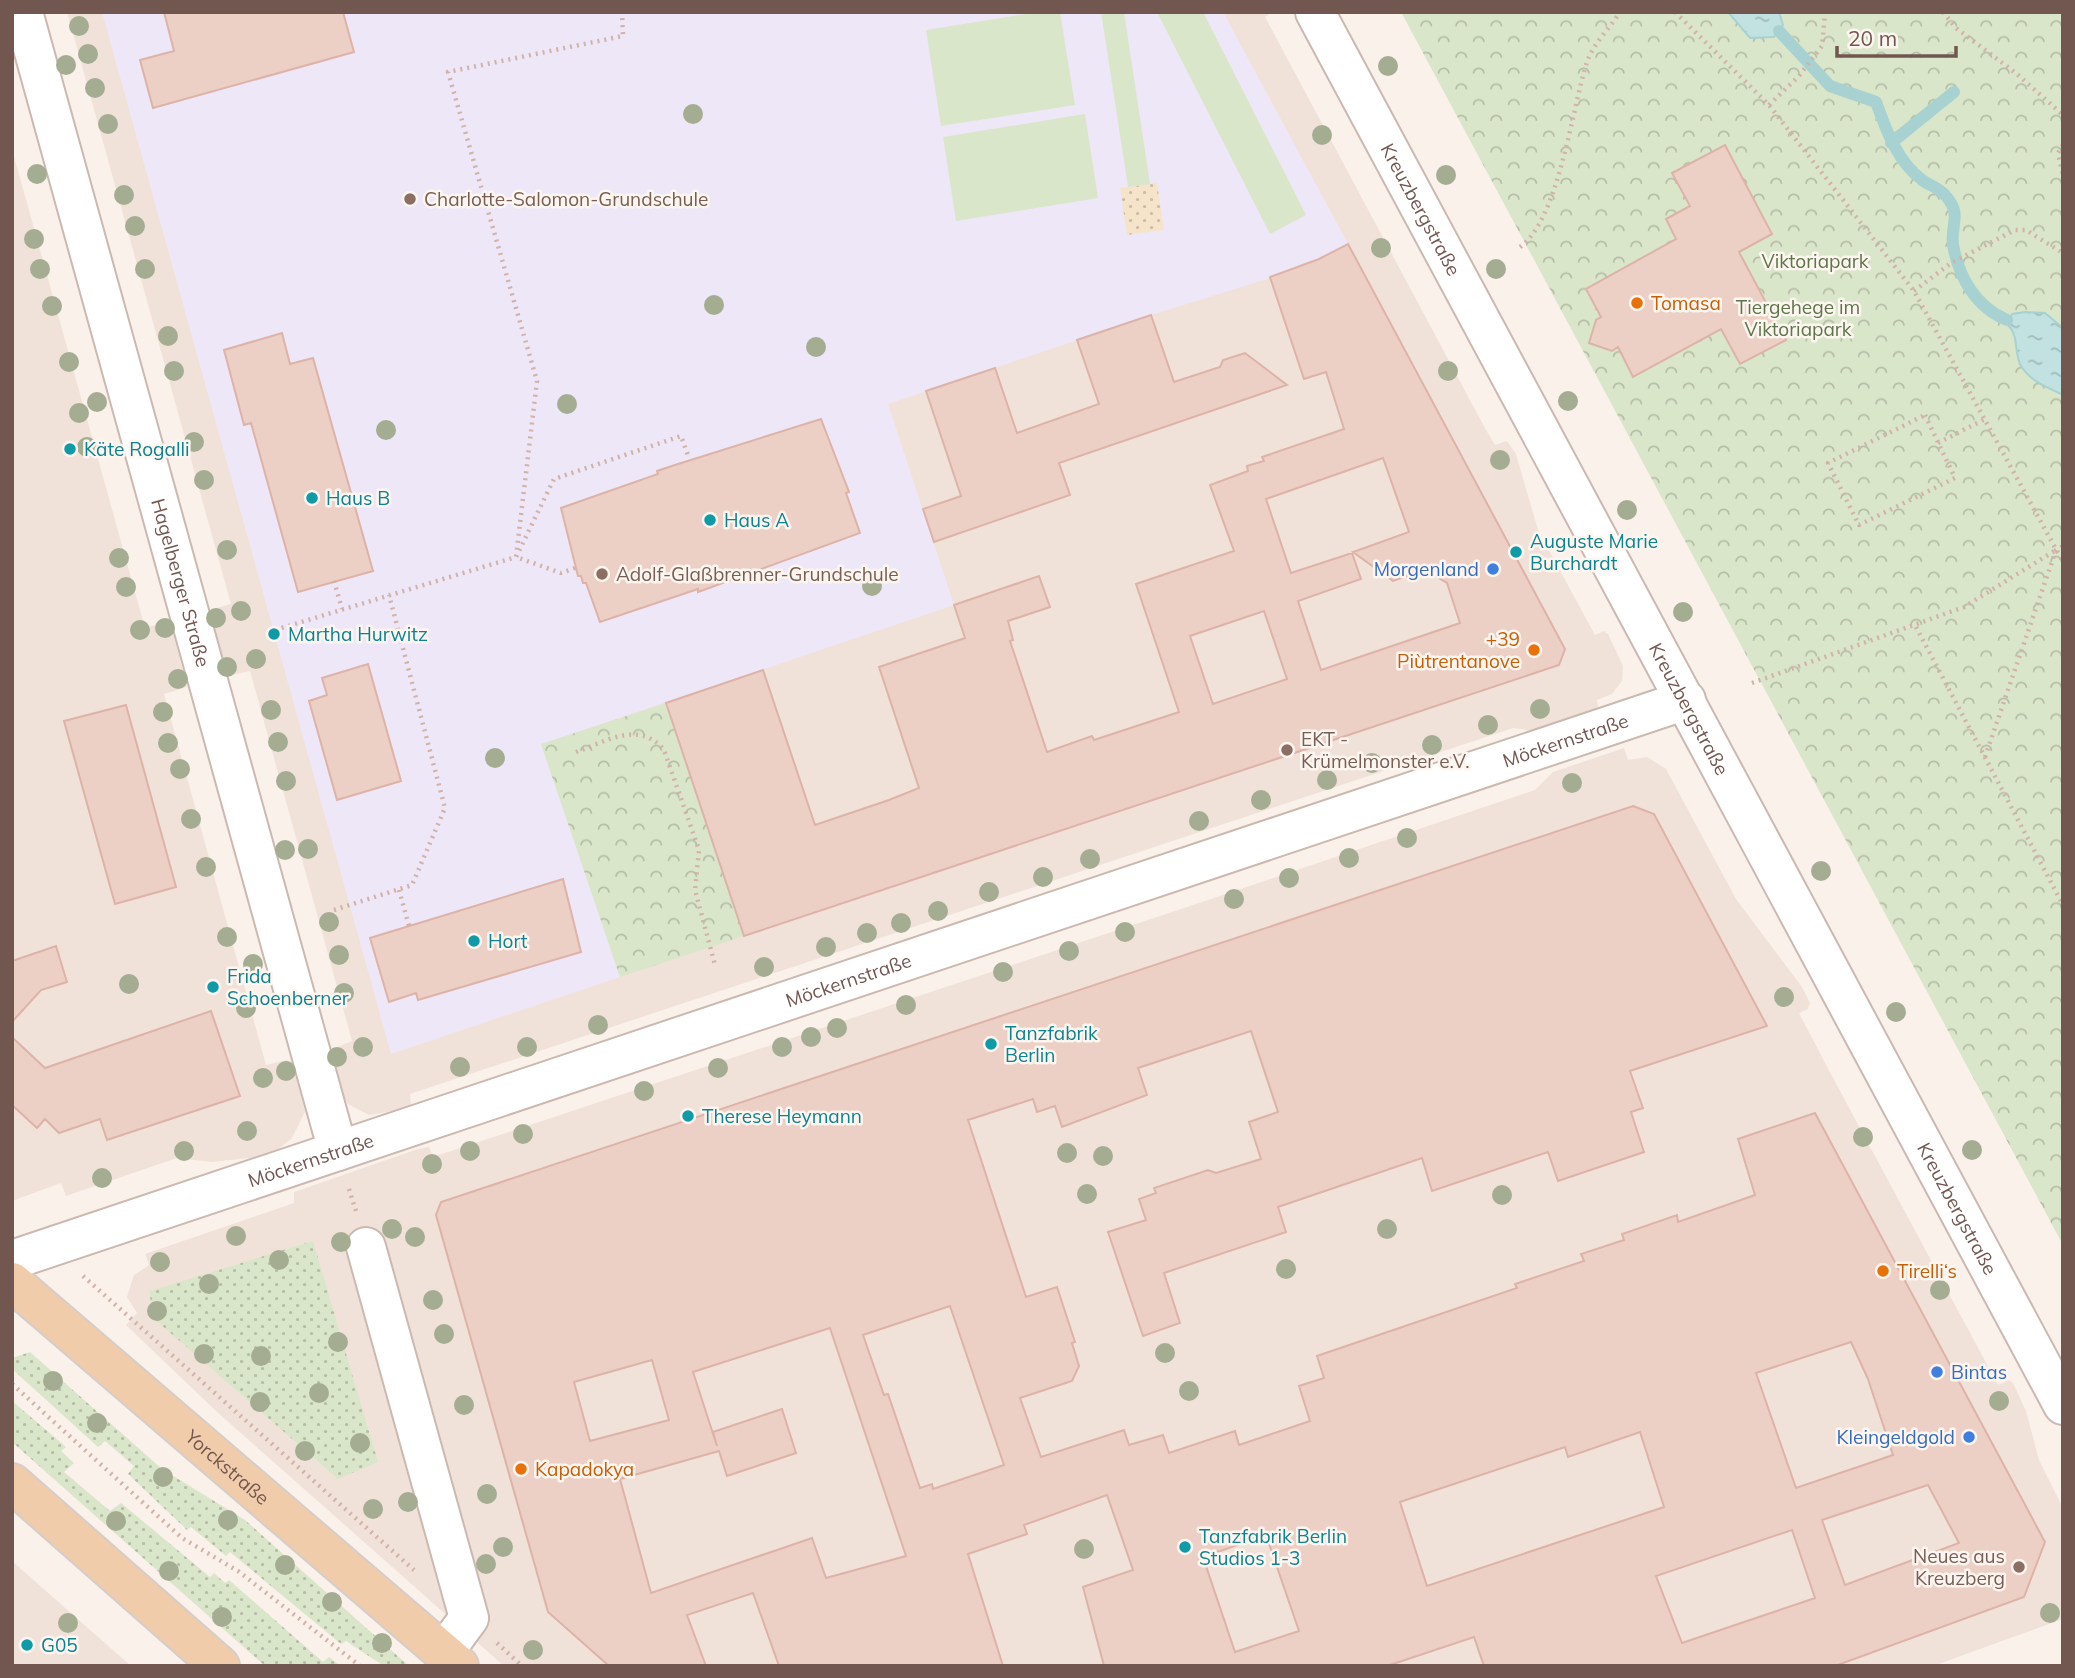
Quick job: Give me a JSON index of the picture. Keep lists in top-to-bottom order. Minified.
{"streets":{"main road":["Yorckstraße"],"street":["Kreuzbergstraße","Hagelberger Straße","Möckernstraße"]},"crossings":[["Kreuzbergstraße","Möckernstraße"],["Hagelberger Straße","Möckernstraße"]],"parks":["Viktoriapark","Tiergehege im Viktoriapark"],"places":["Charlotte-Salomon-Grundschule","Tomasa","Käte Rogalli","Haus B","Haus A","Auguste Marie Burchardt","Morgenland","Adolf-Glaßbrenner-Grundschule","Martha Hurwitz","+39 Piùtrentanove","EKT - Krümelmonster e.V.","Hort","Frida Schoenberner","Tanzfabrik Berlin","Therese Heymann","Tirelli‘s","Bintas","Kleingeldgold","Kapadokya","Tanzfabrik Berlin Studios 1-3","Neues aus Kreuzberg","G05"],"scale_bar":"20 m"}
